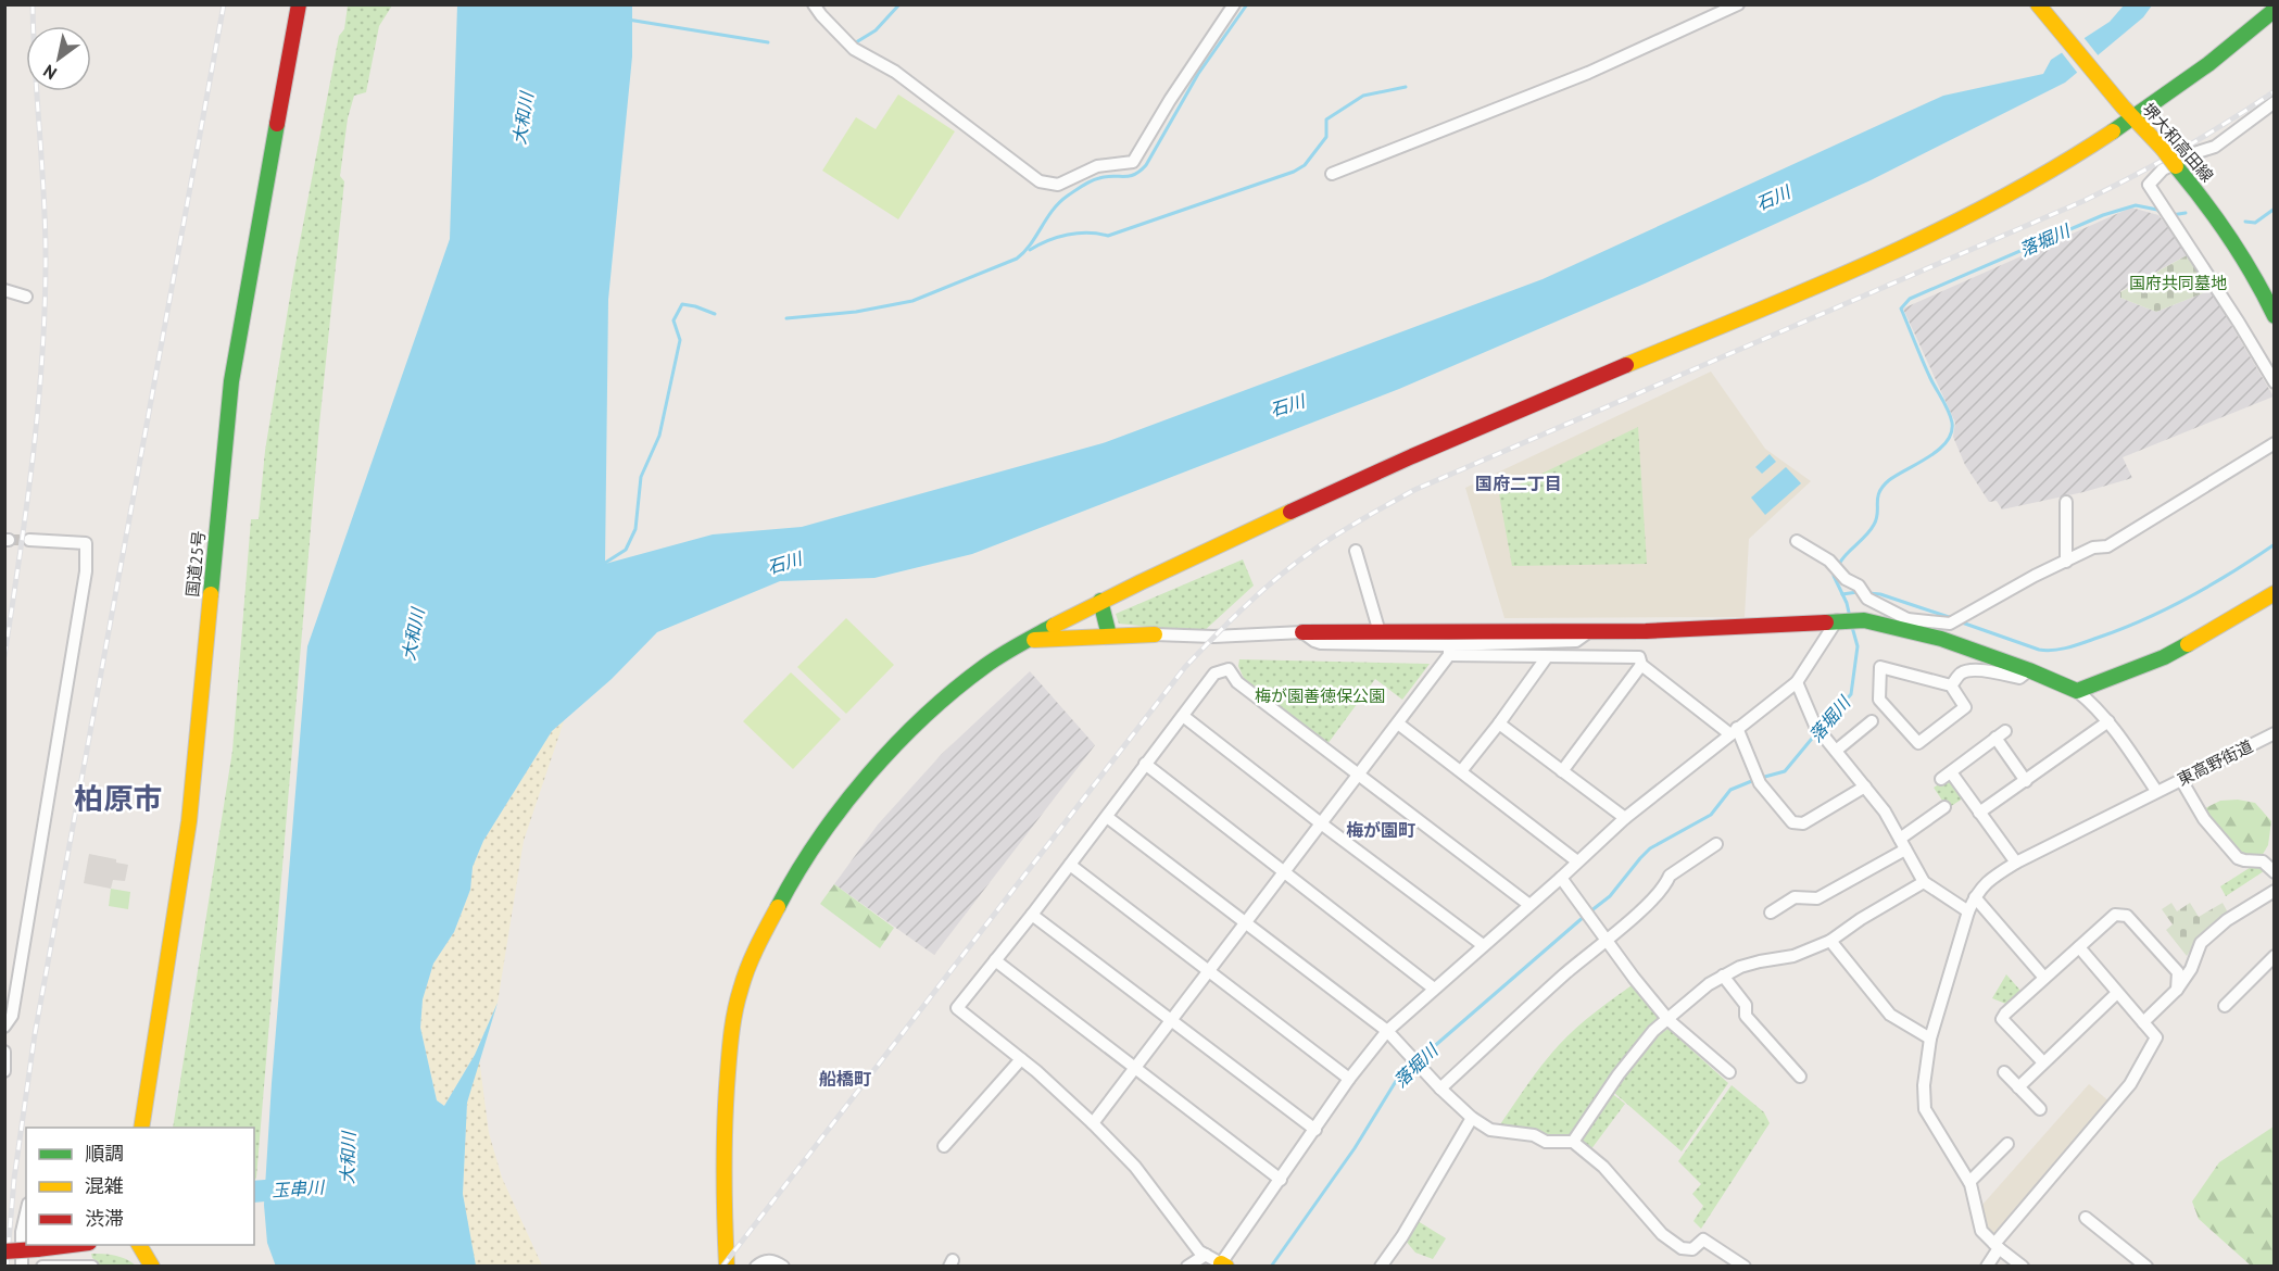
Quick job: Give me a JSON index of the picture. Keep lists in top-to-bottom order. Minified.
{"streets":{"main road":["堺大和高田線","国道25号"],"street":["東高野街道"]},"districts":["国府二丁目","柏原市","梅が園町","船橋町"],"water":["大和川","石川","落堀川","玉串川"],"parks":["国府共同墓地","梅が園善徳保公園"],"legend":["順調","混雑","渋滞"],"north":"bottom left"}
